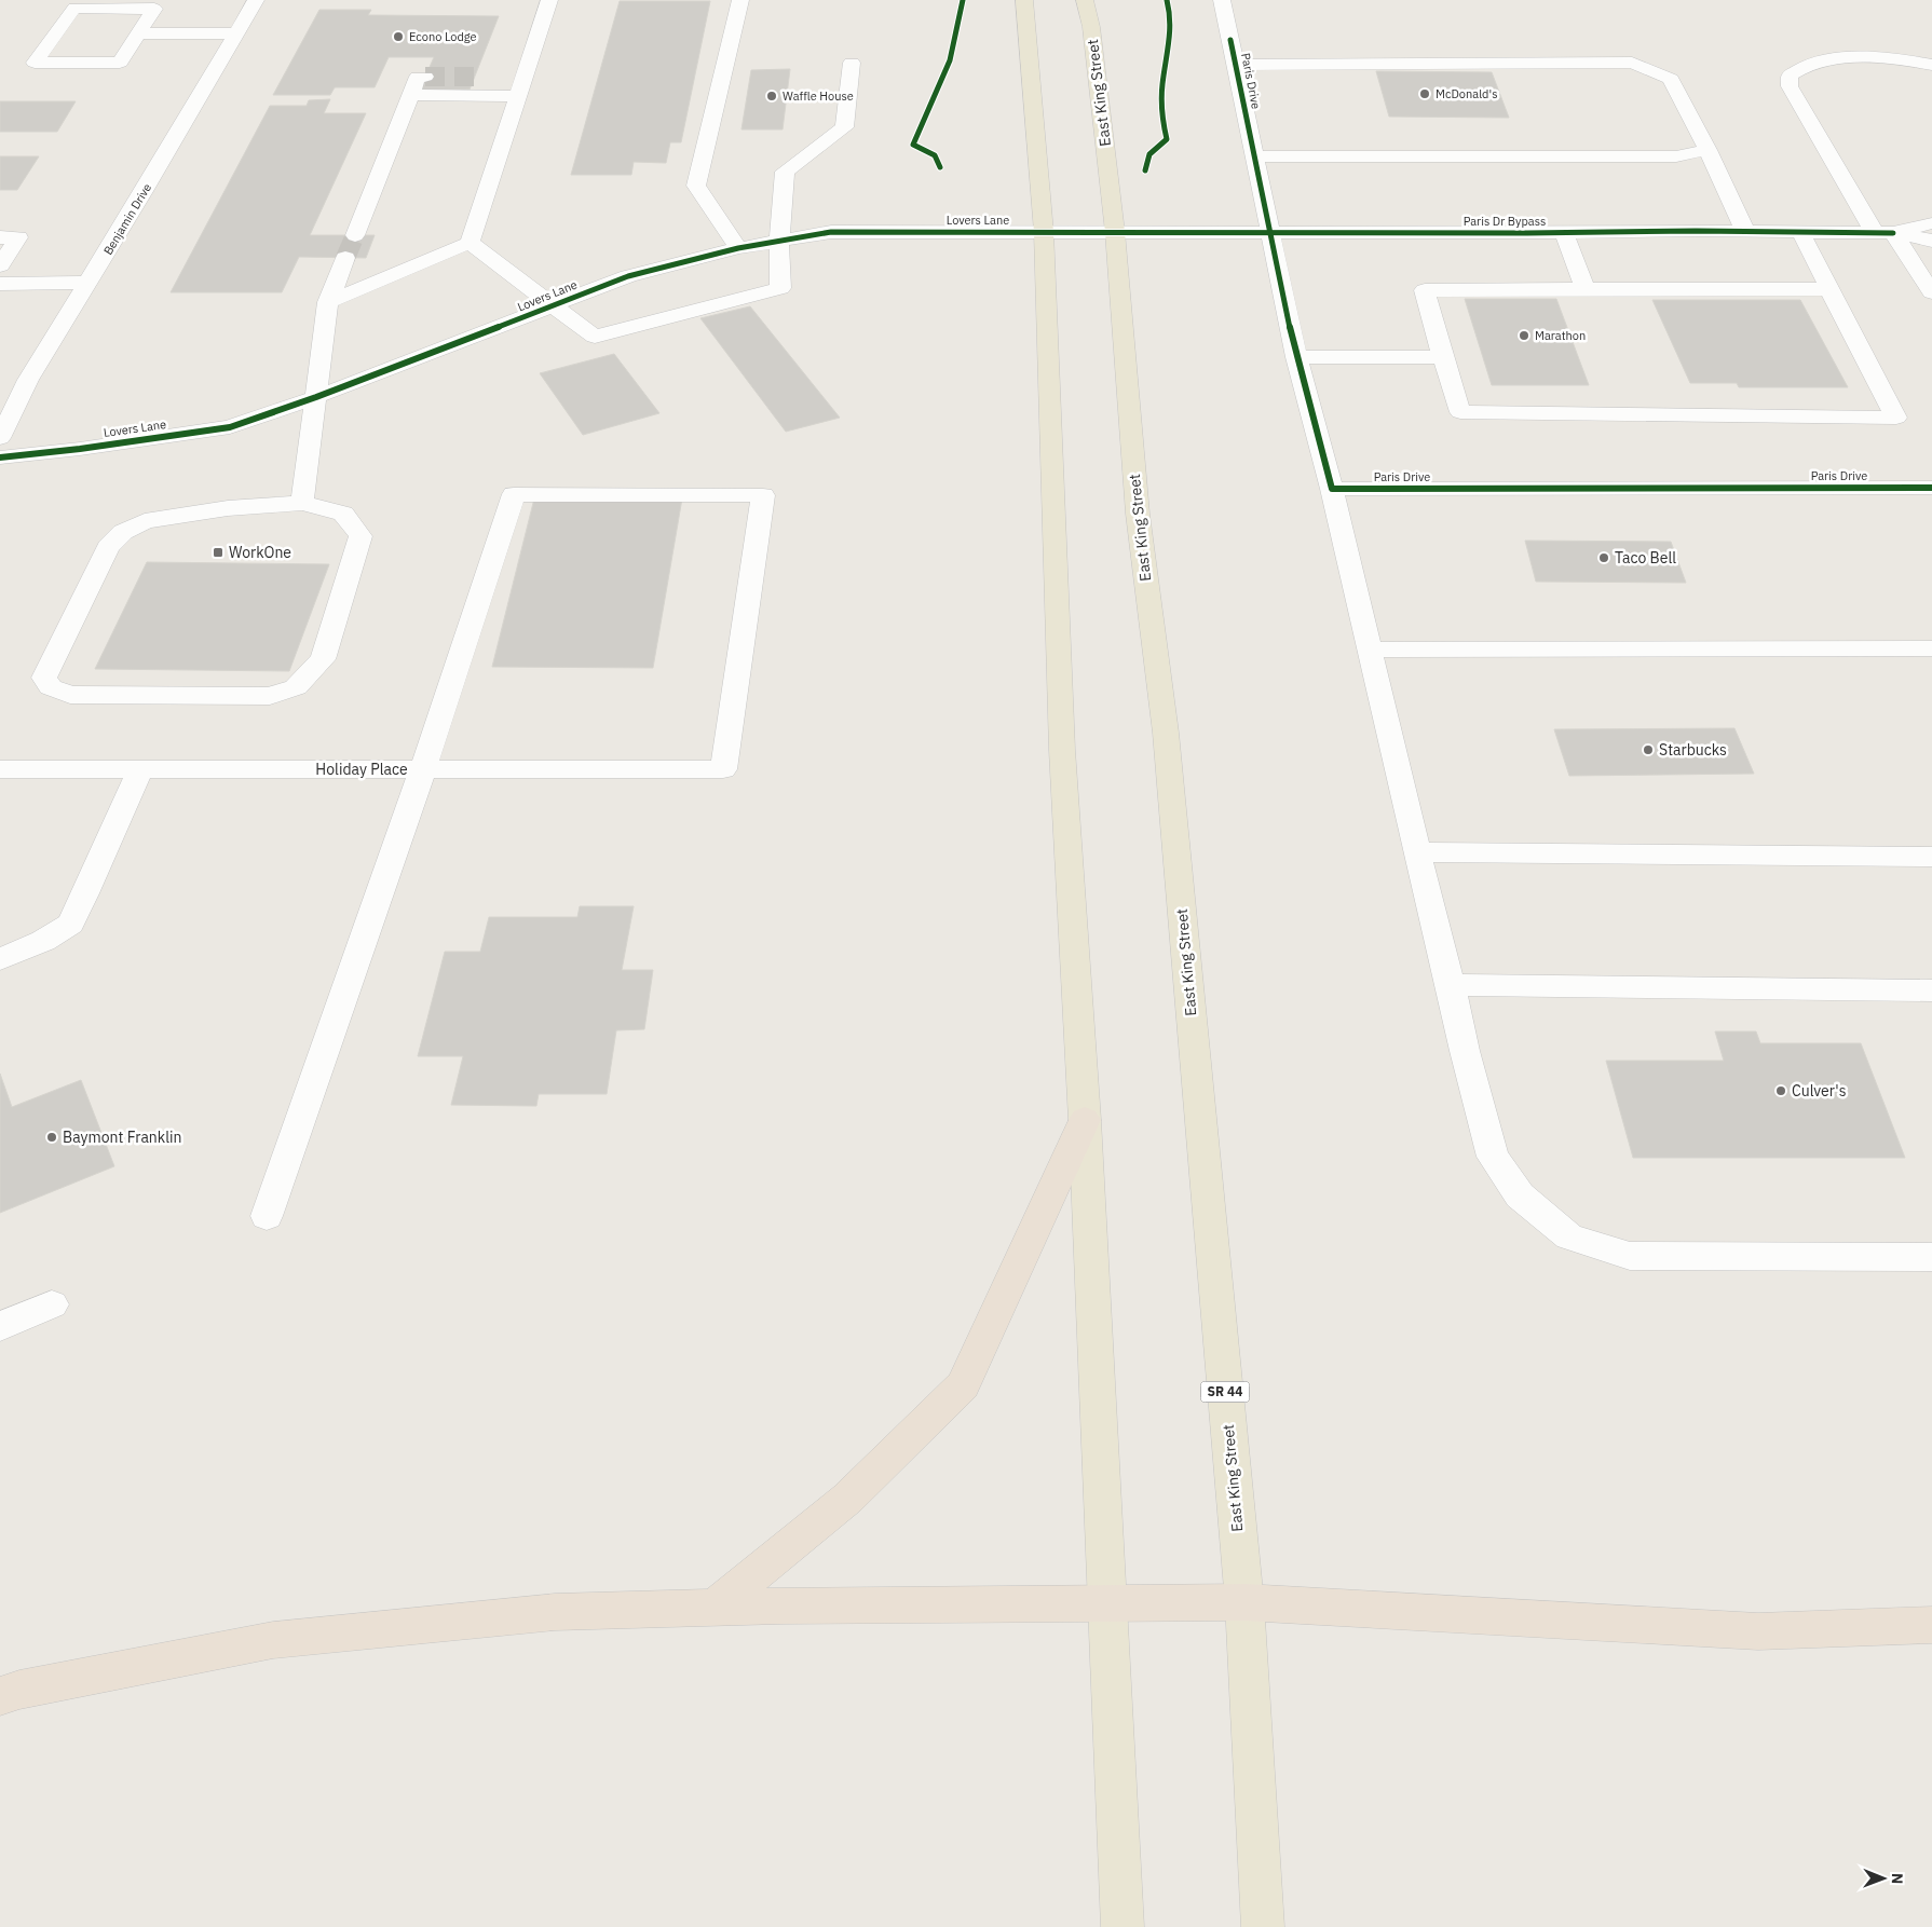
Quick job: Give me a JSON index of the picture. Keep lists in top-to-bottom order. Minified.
{"streets":{"main road":["East King Street","SR 44"],"street":["Paris Drive","Benjamin Drive","Lovers Lane","Paris Dr Bypass","Holiday Place"]},"crossings":[["Paris Drive","Paris Dr Bypass"],["East King Street","Lovers Lane"],["East King Street","Paris Dr Bypass"],["Lovers Lane","Paris Dr Bypass"]],"places":{"other":["Econo Lodge","McDonald's","Waffle House","Marathon","Taco Bell","Starbucks","Culver's","Baymont Franklin"],"transit":["WorkOne"]},"north":"right"}
